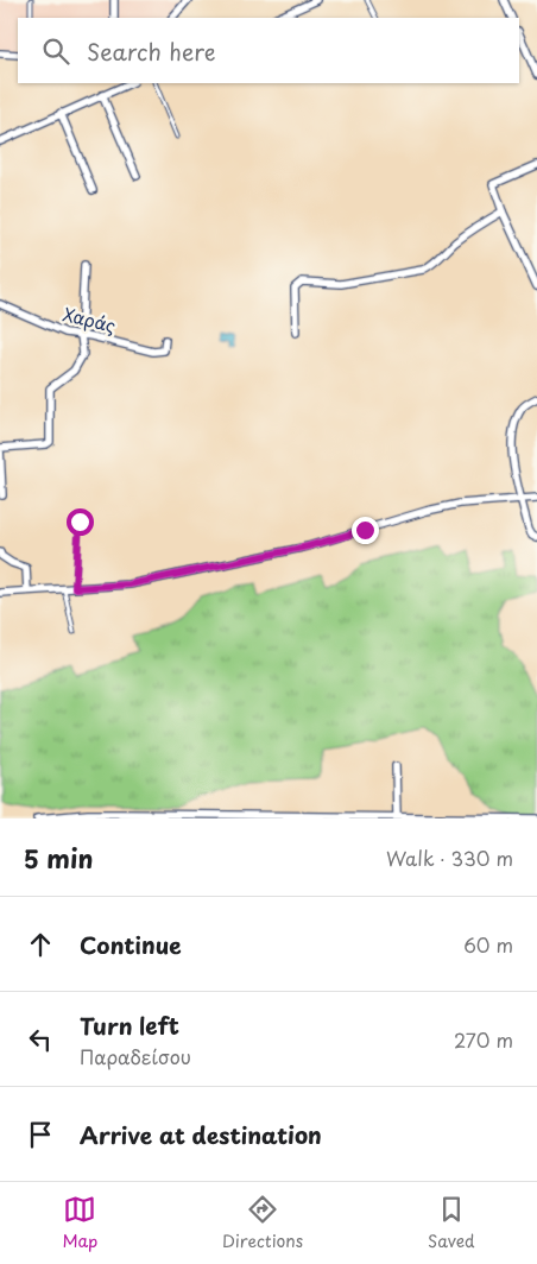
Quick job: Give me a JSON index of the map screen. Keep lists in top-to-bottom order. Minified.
{"streets":{"street":["Χαράς"]},"page":{"search":"Search here","heading":["5 min","Walk · 330 m"],"list":[["Continue","60 m"],["Turn left","Παραδείσου","270 m"],"Arrive at destination"],"nav":["Map","Directions","Saved"]}}
